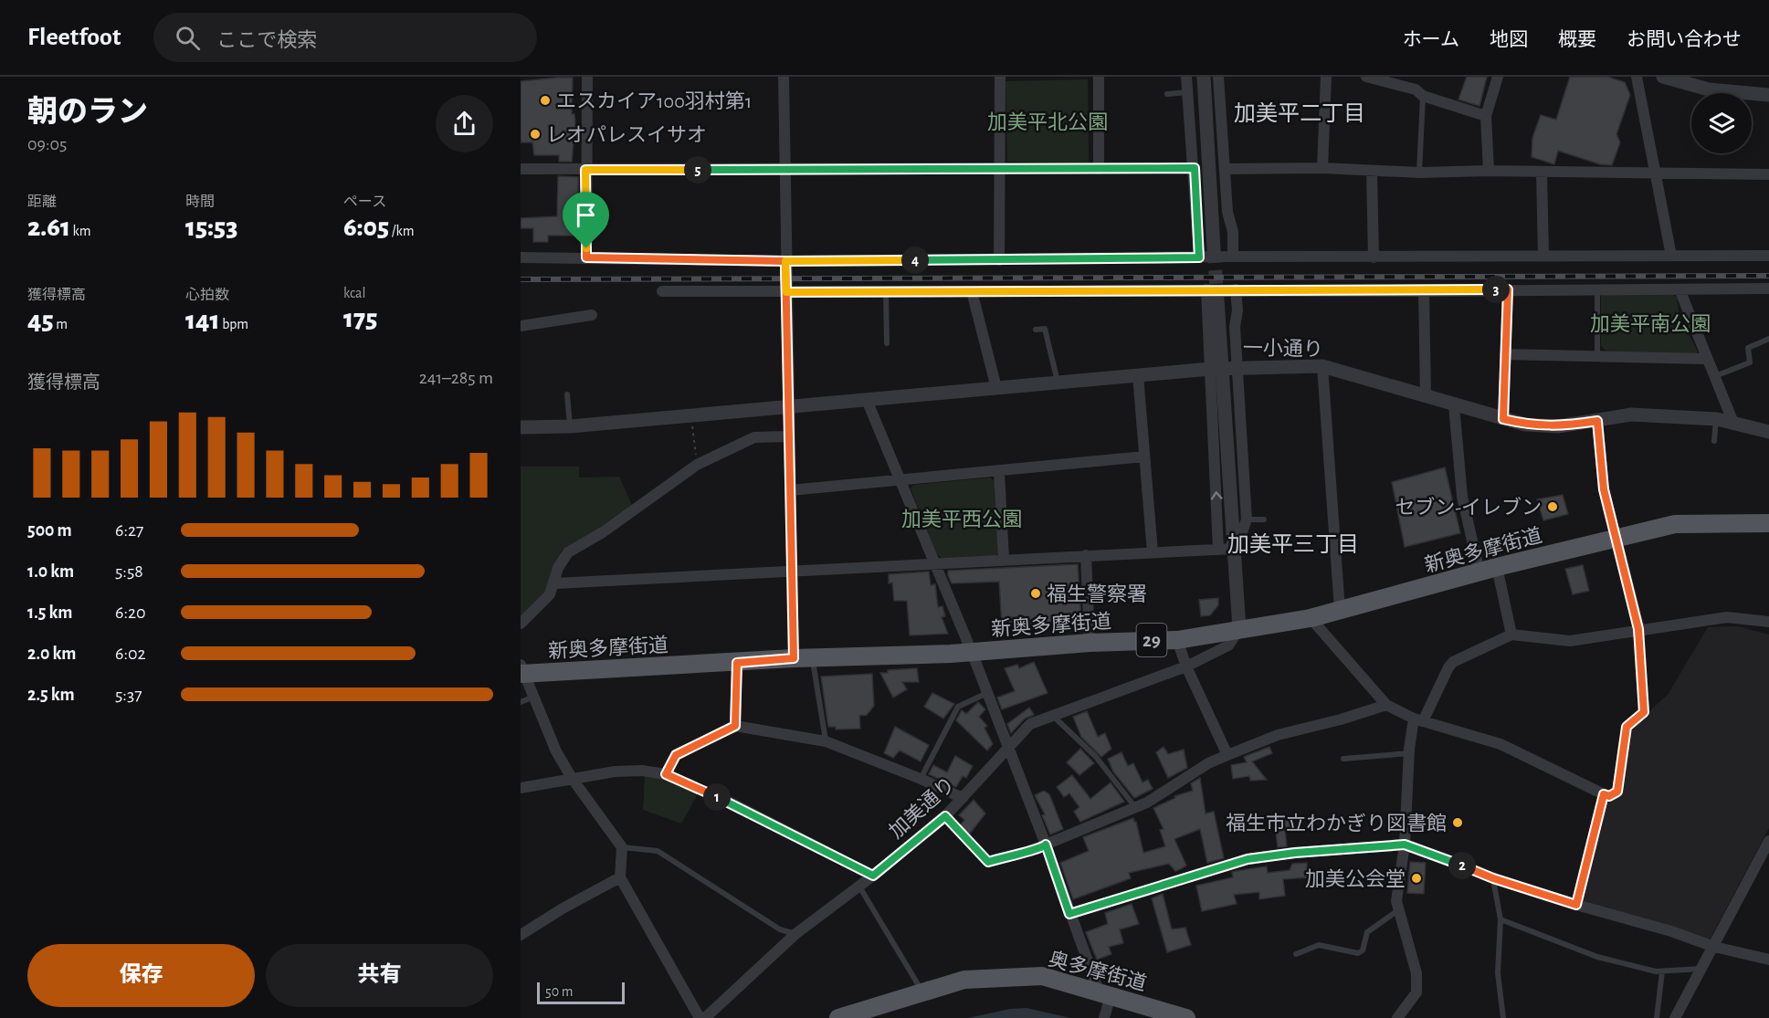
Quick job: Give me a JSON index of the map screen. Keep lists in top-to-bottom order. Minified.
{"streets":{"main road":["新奥多摩街道","29","奥多摩街道"],"street":["一小通り","加美通り"]},"crossings":[["新奥多摩街道","加美通り"]],"districts":["加美平二丁目","加美平三丁目"],"parks":["加美平北公園","加美平南公園","加美平西公園"],"places":["エスカイア100羽村第1","レオパレスイサオ","セブン-イレブン","福生警察署","福生市立わかぎり図書館","加美公会堂"],"scale_bar":"50 m","page":{"header":"Fleetfoot","search":"ここで検索","nav":["ホーム","地図","概要","お問い合わせ"],"heading":["朝のラン","09:05"],"pins":["5","4","3","1","2"],"stats":[["距離","2.61 km"],["時間","15:53"],["ペース","6:05 /km"],["獲得標高","45 m"],["心拍数","141 bpm"],["kcal","175"]],"chart":["獲得標高","241–285 m"],"list":[{"name":"500 m","note":"6:27"},{"name":"1.0 km","note":"5:58"},{"name":"1.5 km","note":"6:20"},{"name":"2.0 km","note":"6:02"},{"name":"2.5 km","note":"5:37"}],"buttons":["保存","共有"],"scale":"50 m"}}
